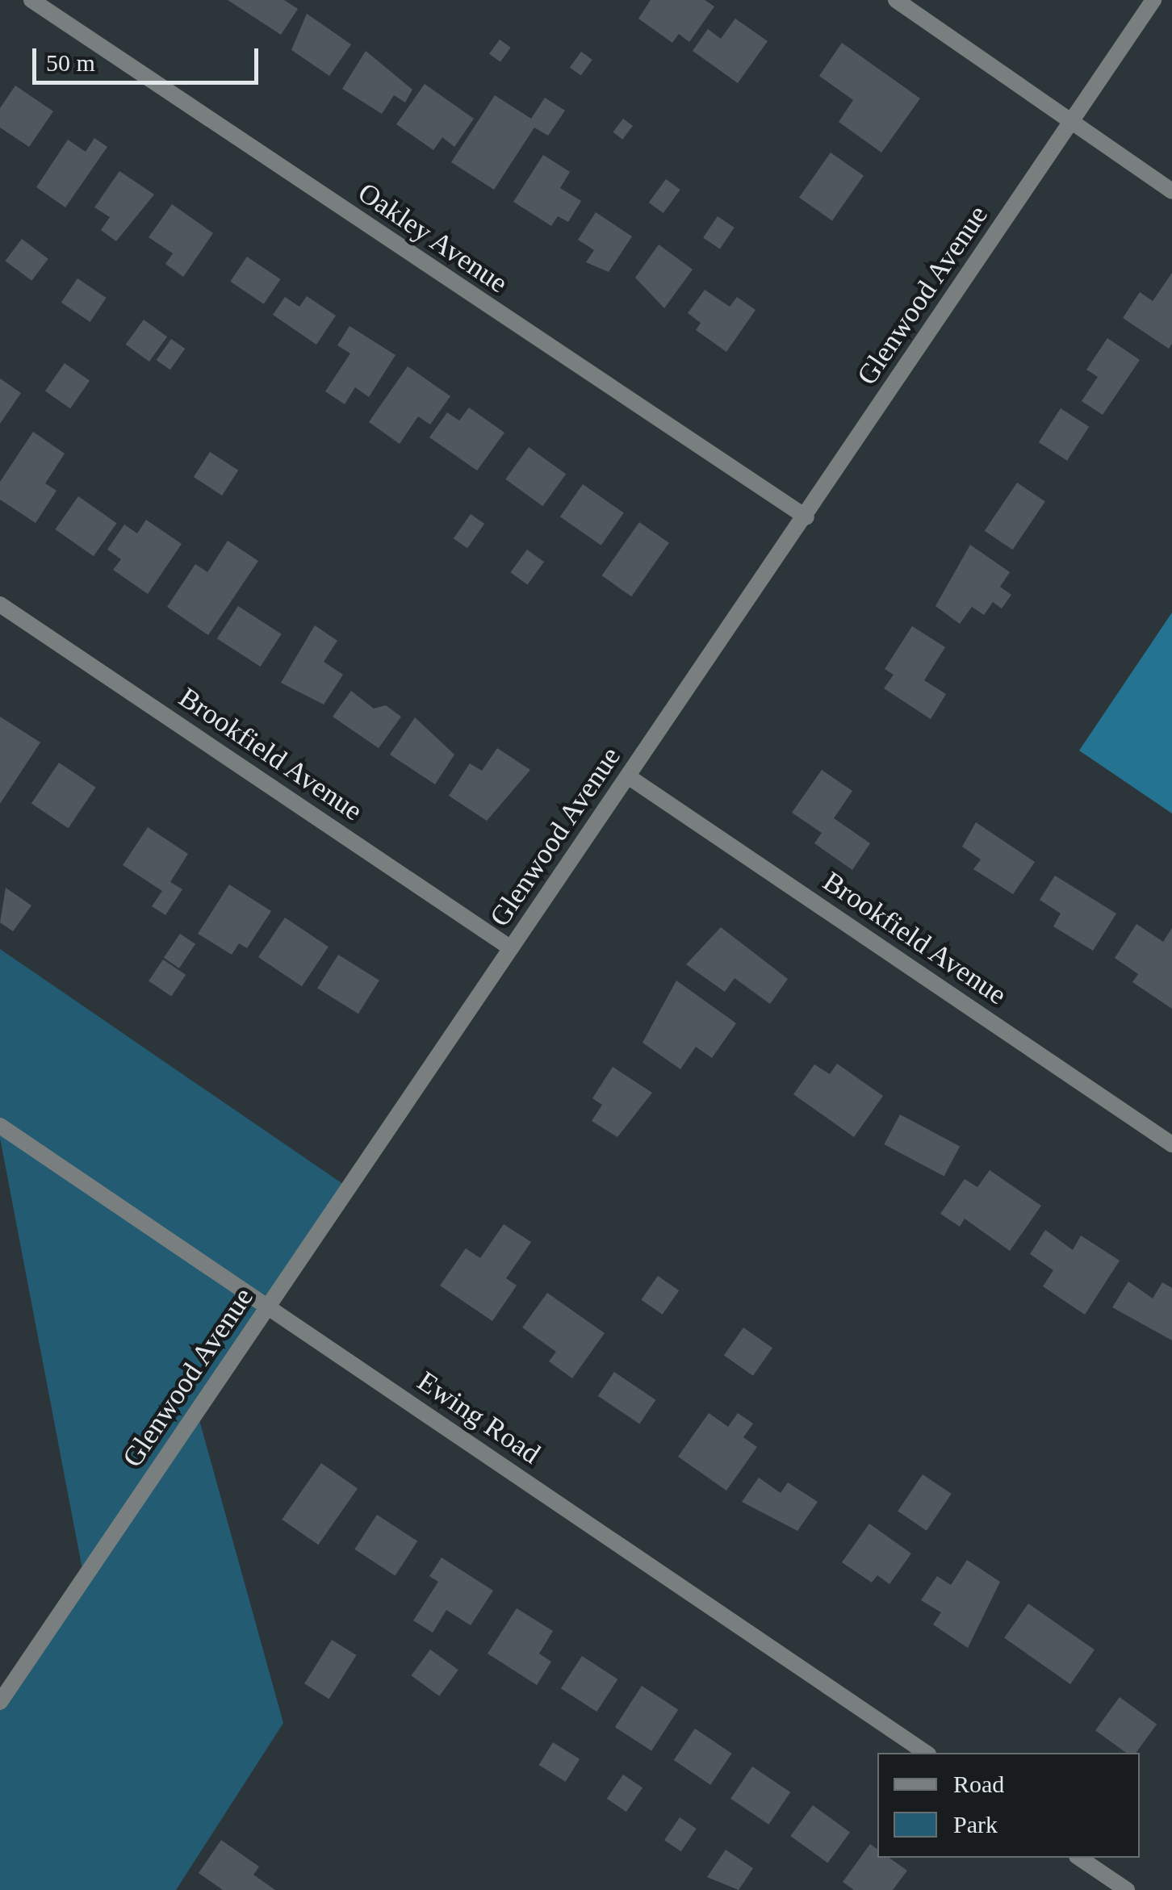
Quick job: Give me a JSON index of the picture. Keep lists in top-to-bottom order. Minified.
{"streets":{"street":["Oakley Avenue","Glenwood Avenue","Brookfield Avenue","Ewing Road"]},"crossings":[["Oakley Avenue","Glenwood Avenue"],["Glenwood Avenue","Brookfield Avenue"],["Glenwood Avenue","Ewing Road"]],"legend":["Road","Park"],"scale_bar":"50 m"}
